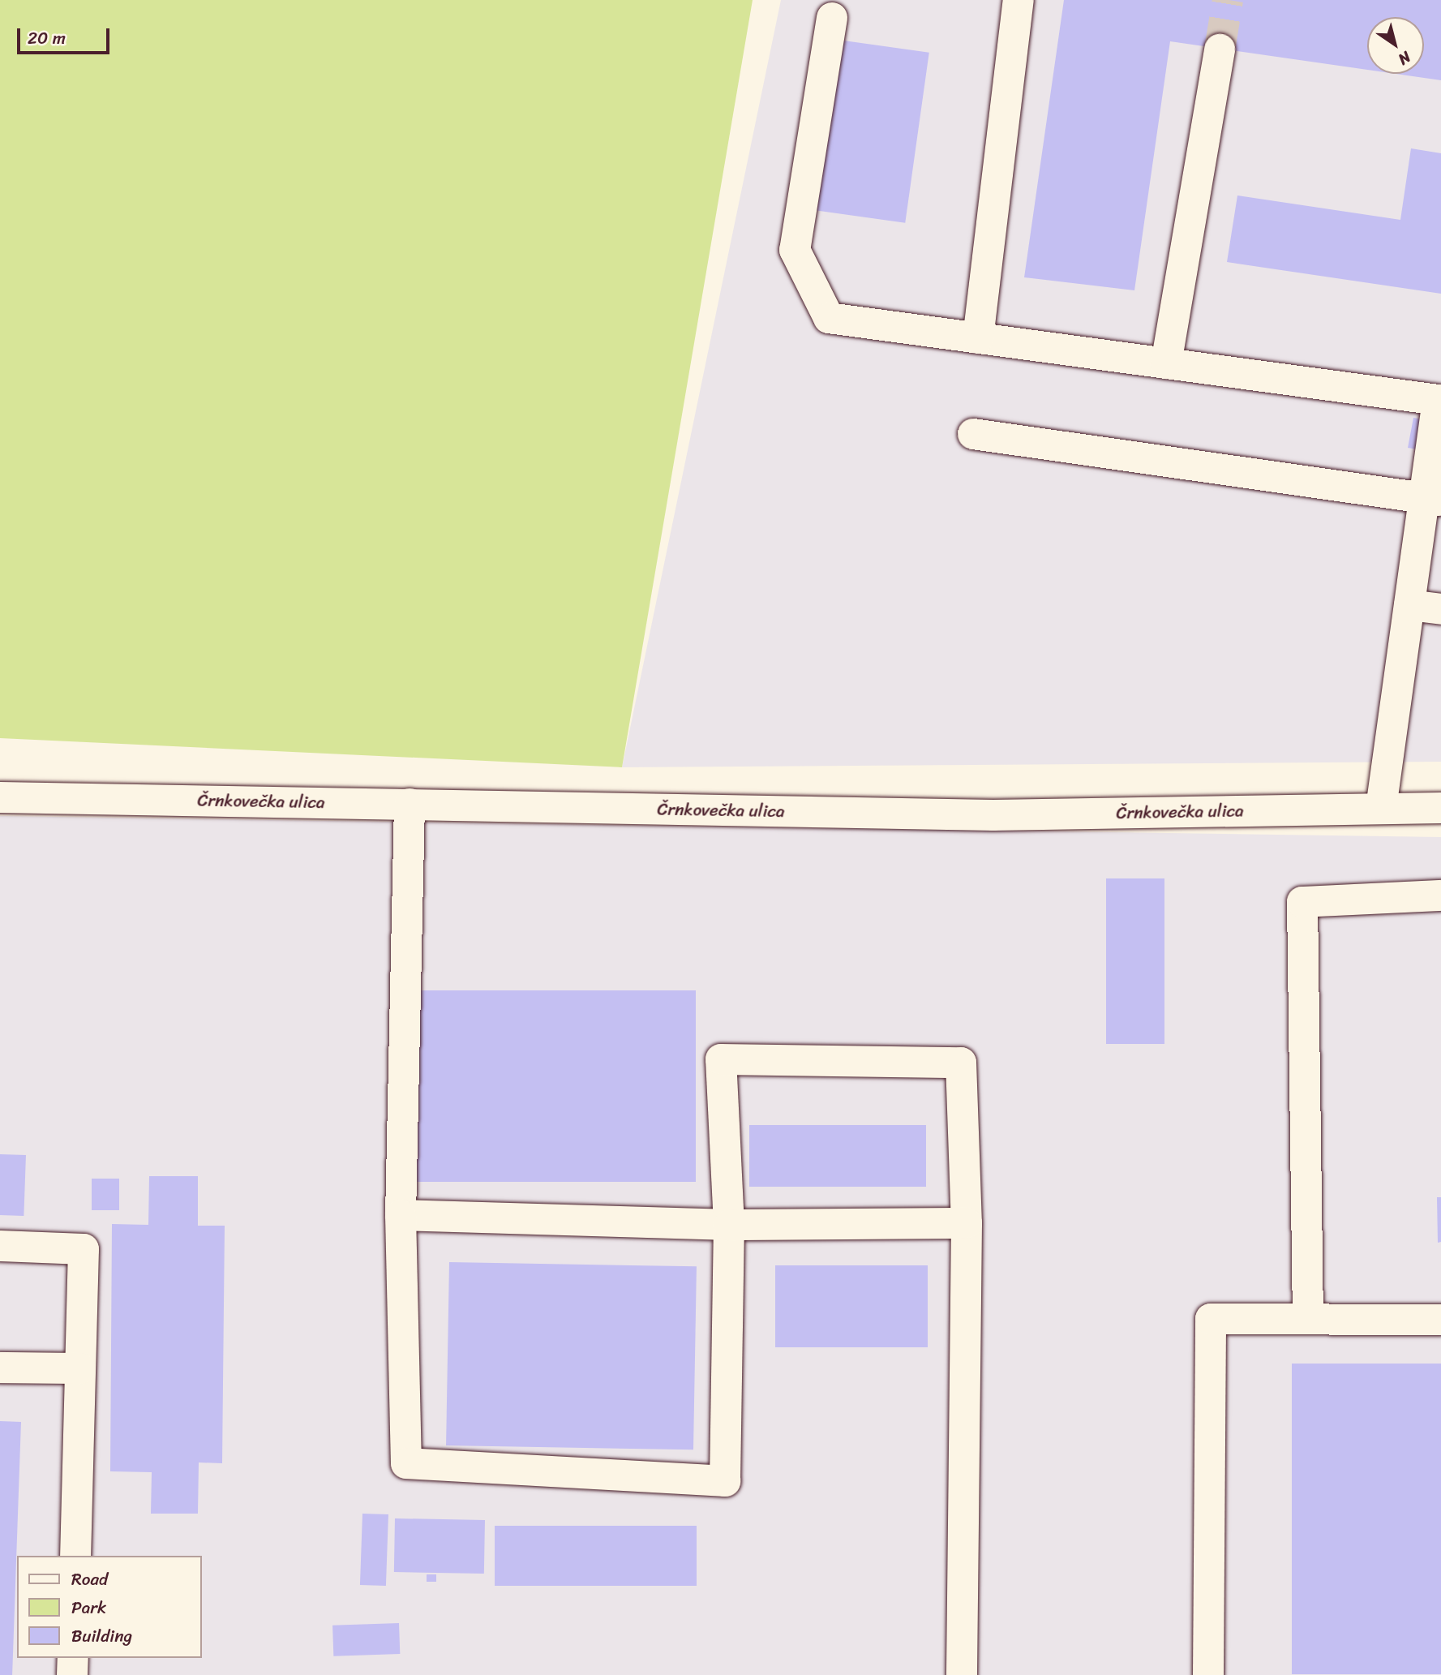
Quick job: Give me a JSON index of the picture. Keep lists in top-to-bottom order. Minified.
{"streets":{"street":["Črnkovečka ulica"]},"legend":["Road","Park","Building"],"scale_bar":"20 m","north":"bottom right"}
